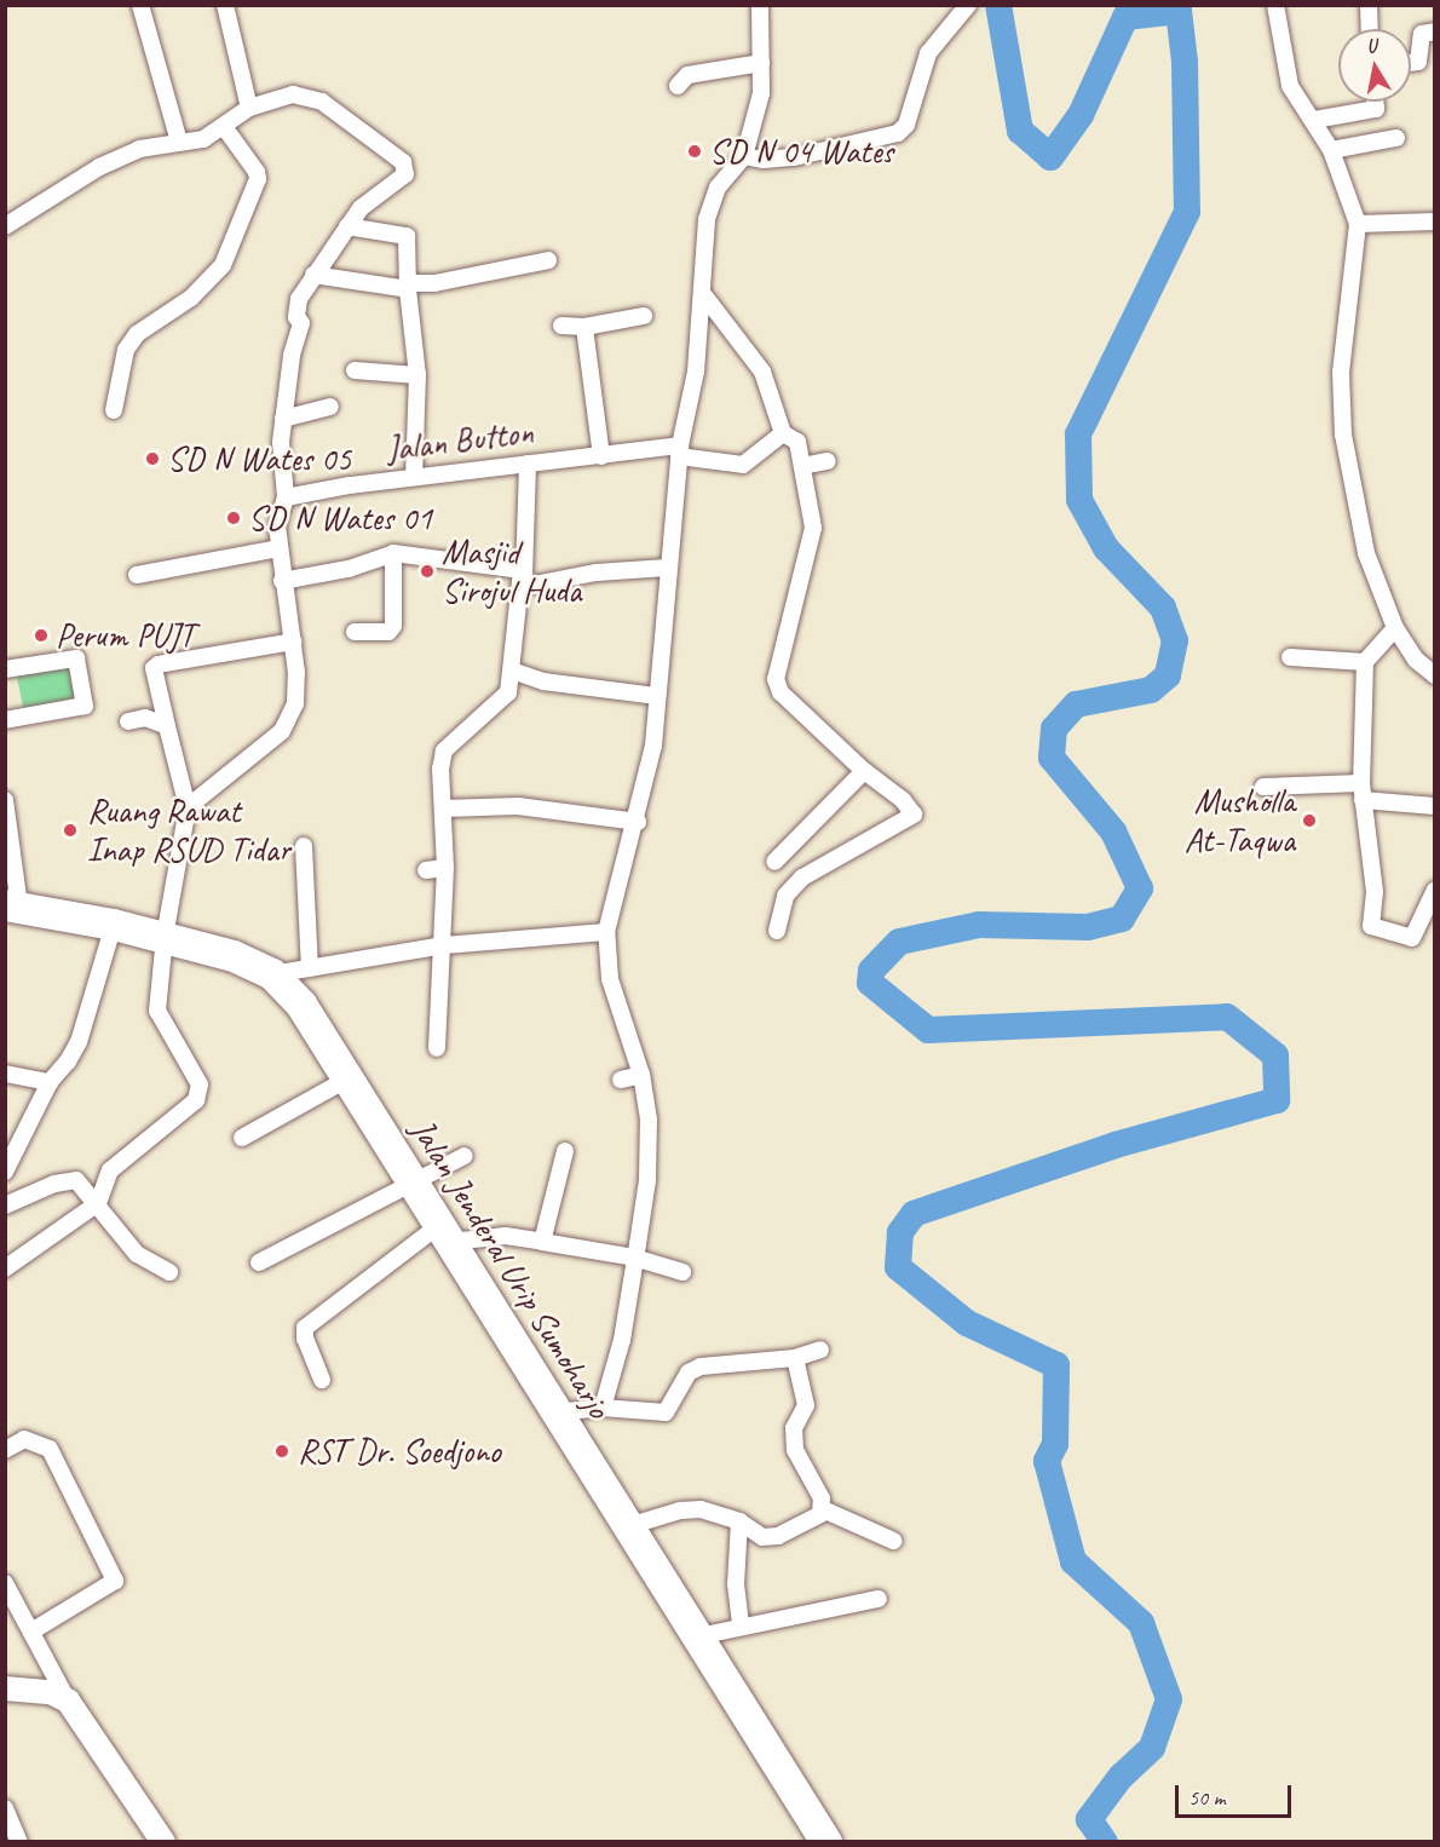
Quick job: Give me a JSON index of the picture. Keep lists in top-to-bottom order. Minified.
{"streets":{"highway":["Jalan Jenderal Urip Sumoharjo"],"street":["Jalan Button"]},"places":["SD N 04 Wates","SD N Wates 05","SD N Wates 01","Masjid Sirojul Huda","Perum PUJT","Musholla At-Taqwa","Ruang Rawat Inap RSUD Tidar","RST Dr. Soedjono"],"scale_bar":"50 m","north":"top"}
